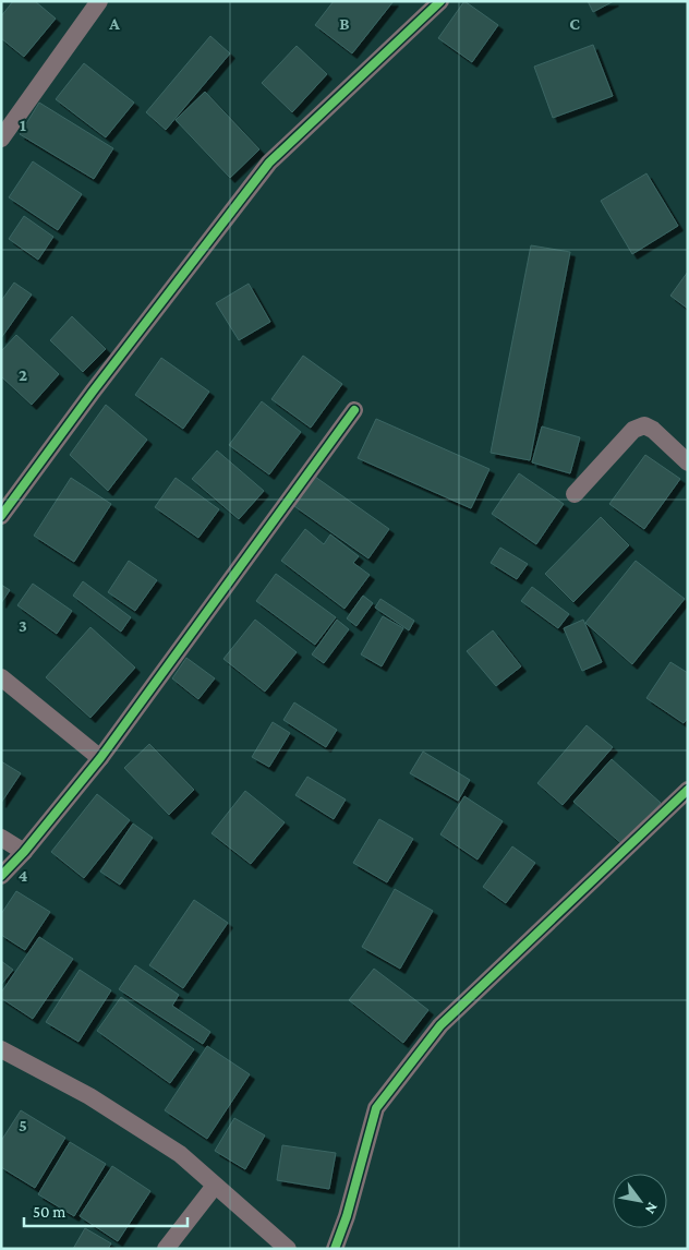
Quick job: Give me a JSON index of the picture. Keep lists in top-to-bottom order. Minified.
{"scale_bar":"50 m","north":"bottom right","grid":{"columns":["A","B","C"],"rows":["1","2","3","4","5"]}}
